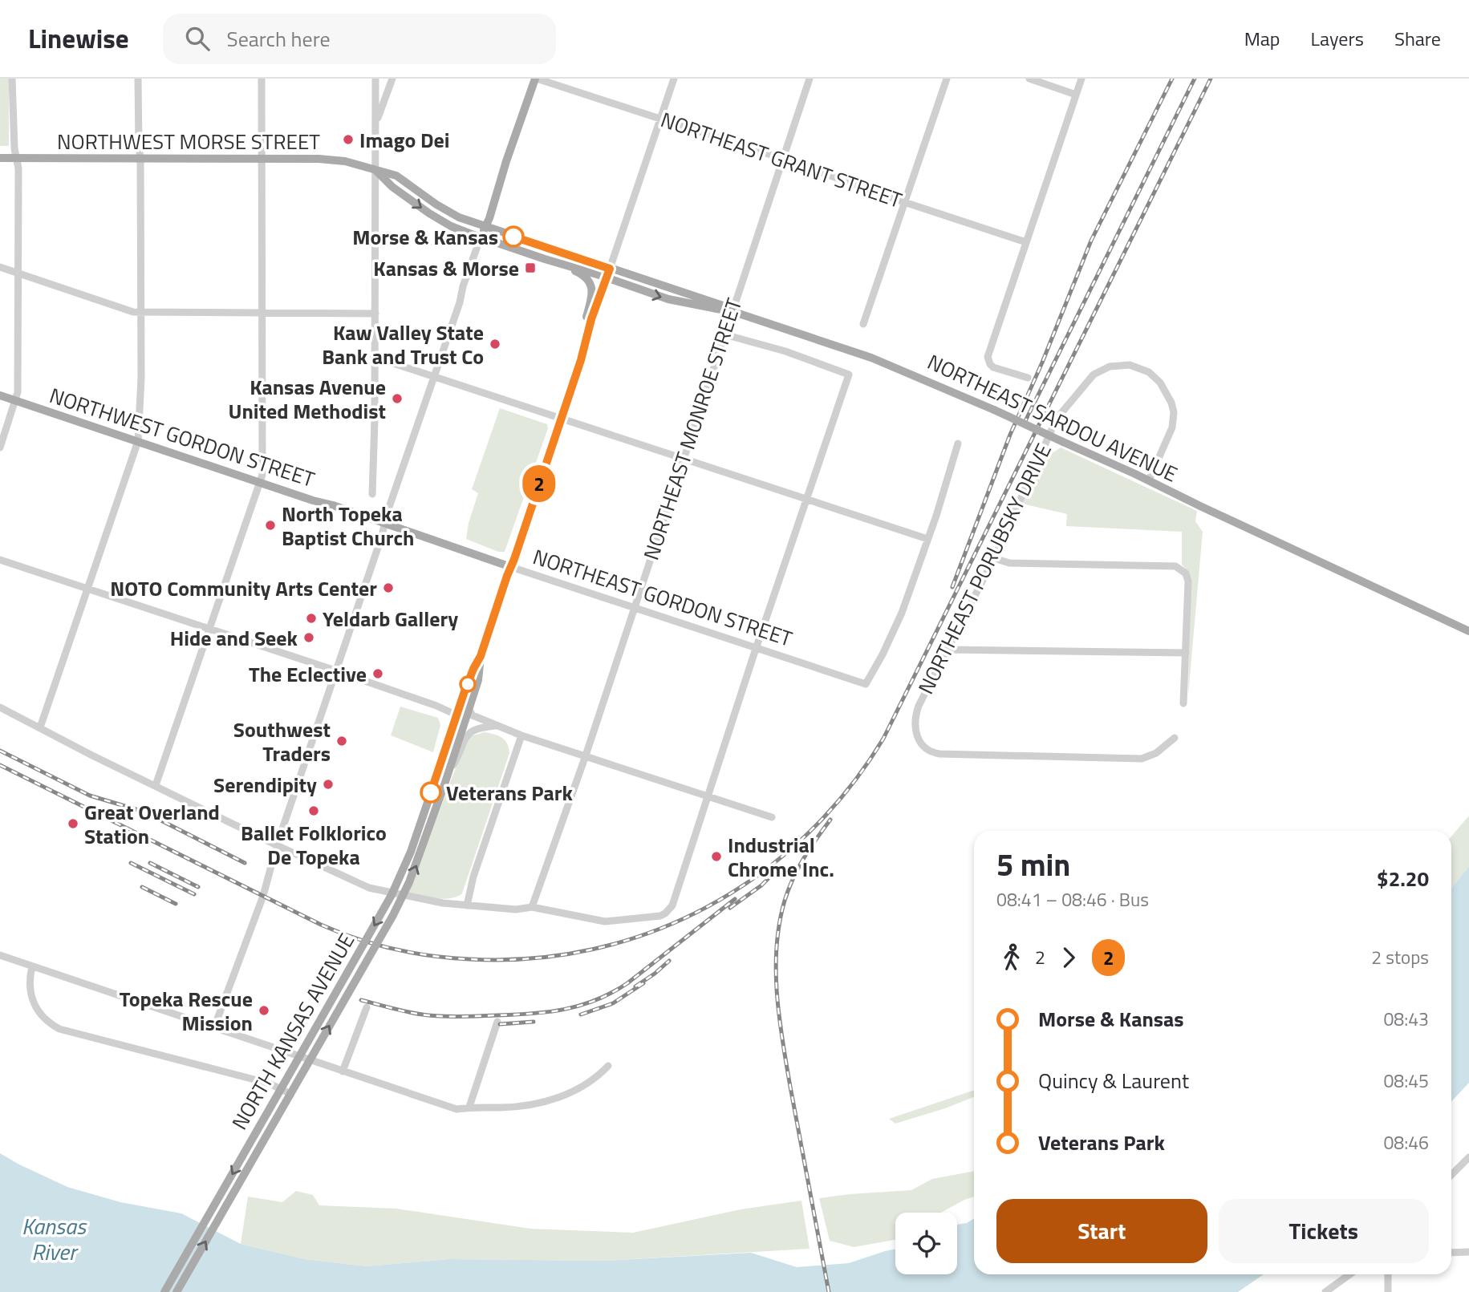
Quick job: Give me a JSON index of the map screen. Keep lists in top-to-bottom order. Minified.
{"streets":{"main road":["NORTHWEST MORSE STREET","NORTHEAST SARDOU AVENUE","NORTHWEST GORDON STREET","NORTHEAST GORDON STREET","NORTH KANSAS AVENUE"],"street":["NORTHEAST GRANT STREET","NORTHEAST MONROE STREET","NORTHEAST PORUBSKY DRIVE"]},"crossings":[["NORTHWEST MORSE STREET","NORTHEAST SARDOU AVENUE"],["NORTHEAST GRANT STREET","NORTHEAST MONROE STREET"],["NORTHEAST SARDOU AVENUE","NORTHEAST MONROE STREET"],["NORTHEAST SARDOU AVENUE","NORTHEAST PORUBSKY DRIVE"],["NORTHEAST MONROE STREET","NORTHEAST GORDON STREET"],["NORTHWEST GORDON STREET","NORTHEAST GORDON STREET"]],"water":["Kansas River"],"places":{"other":["Imago Dei","Morse & Kansas","Kaw Valley State Bank and Trust Co","Kansas Avenue United Methodist","North Topeka Baptist Church","NOTO Community Arts Center","Yeldarb Gallery","Hide and Seek","The Eclective","Southwest Traders","Serendipity","Veterans Park","Ballet Folklorico De Topeka","Great Overland Station","Industrial Chrome Inc.","Topeka Rescue Mission"],"transit":["Kansas & Morse"]},"lines":["bus line 2"],"page":{"header":"Linewise","search":"Search here","nav":["Map","Layers","Share"],"on_map":"2","heading":["5 min","08:41 – 08:46 · Bus","$2.20"],"legs":["2","2","2 stops"],"list":[{"name":"Morse & Kansas","value":"08:43"},{"name":"Quincy & Laurent","value":"08:45"},{"name":"Veterans Park","value":"08:46"}],"buttons":["Start","Tickets"]}}
